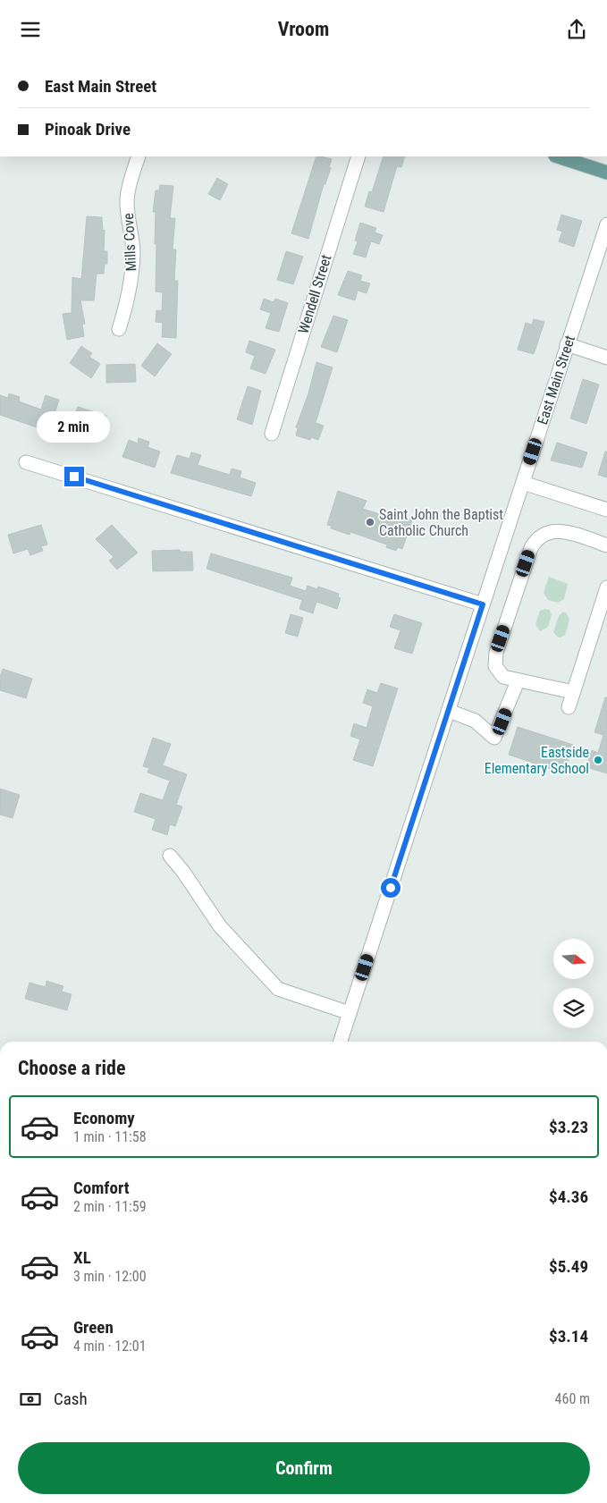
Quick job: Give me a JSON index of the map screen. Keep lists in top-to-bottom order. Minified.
{"streets":{"street":["Mills Cove","Wendell Street","East Main Street"]},"places":["Saint John the Baptist Catholic Church","Eastside Elementary School"],"north":"right","page":{"header":"Vroom","banner":["East Main Street","Pinoak Drive"],"bubble":"2 min","heading":"Choose a ride","list":[{"name":"Economy","note":"1 min · 11:58","value":"$3.23"},{"name":"Comfort","note":"2 min · 11:59","value":"$4.36"},{"name":"XL","note":"3 min · 12:00","value":"$5.49"},{"name":"Green","note":"4 min · 12:01","value":"$3.14"}],"pay":["Cash","460 m"],"buttons":"Confirm"}}
